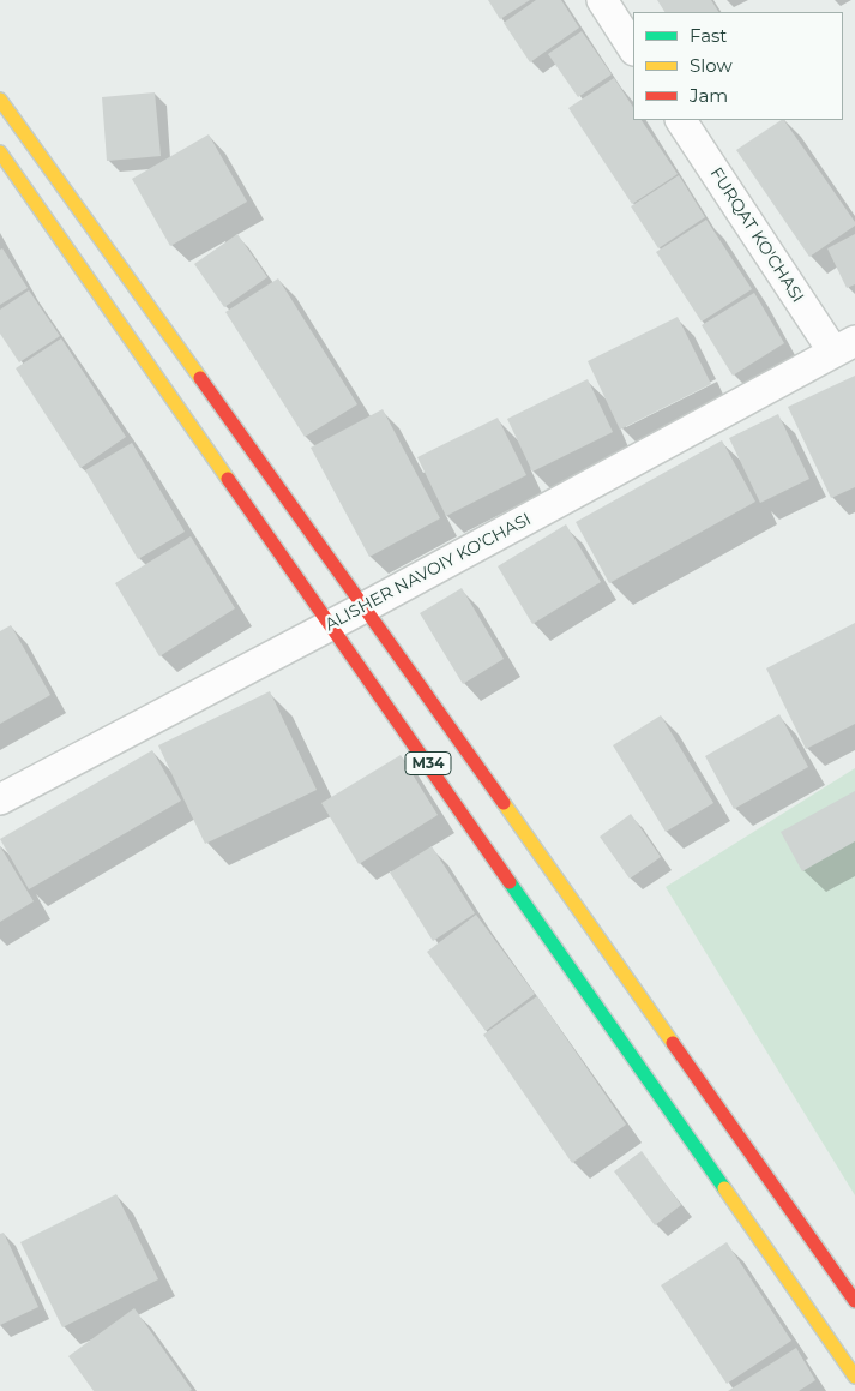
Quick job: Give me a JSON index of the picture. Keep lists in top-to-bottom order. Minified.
{"streets":{"main road":["M34"],"street":["FURQAT KO'CHASI","ALISHER NAVOIY KO'CHASI"]},"crossings":[["FURQAT KO'CHASI","ALISHER NAVOIY KO'CHASI"],["ALISHER NAVOIY KO'CHASI","M34"]],"legend":["Fast","Slow","Jam"]}
